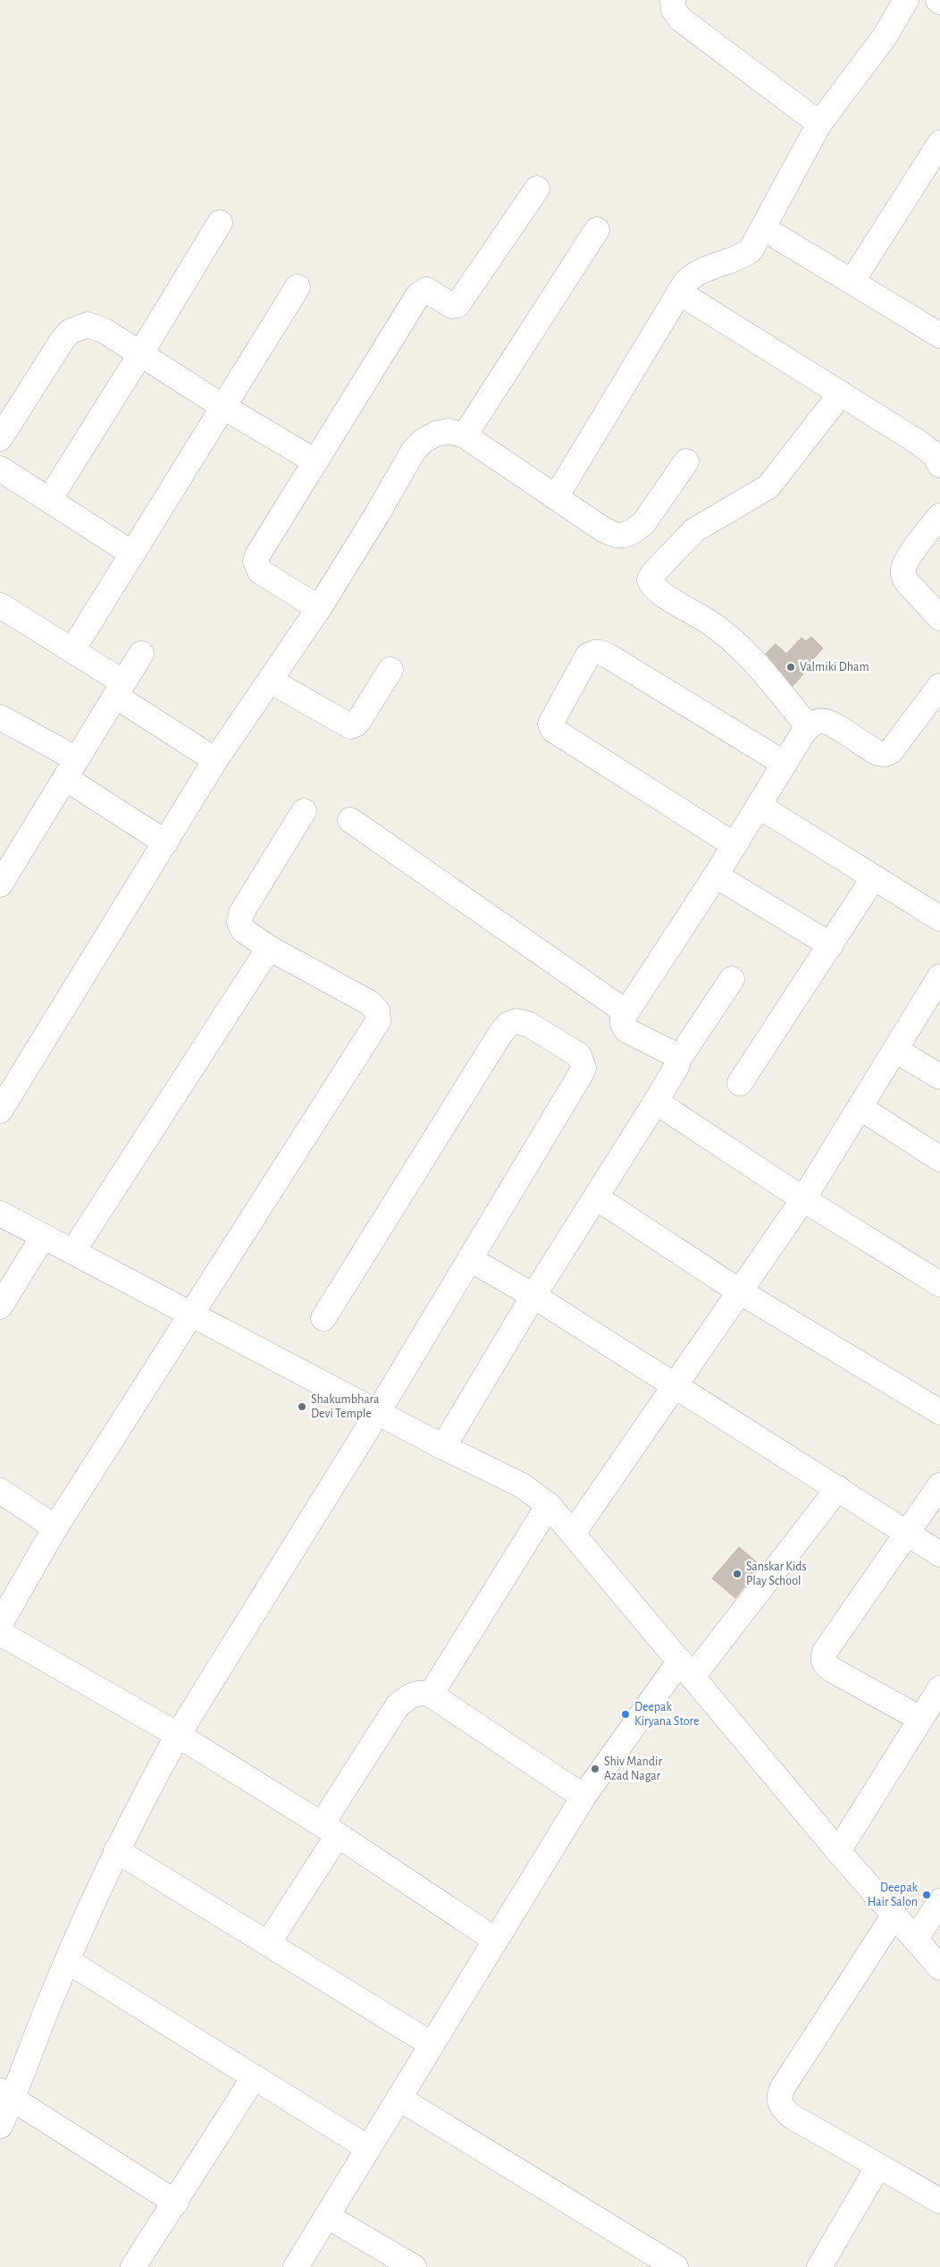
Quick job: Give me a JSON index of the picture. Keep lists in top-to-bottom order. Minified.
{"places":["Valmiki Dham","Shakumbhara Devi Temple","Sanskar Kids Play School","Deepak Kiryana Store","Shiv Mandir Azad Nagar","Deepak Hair Salon"]}
